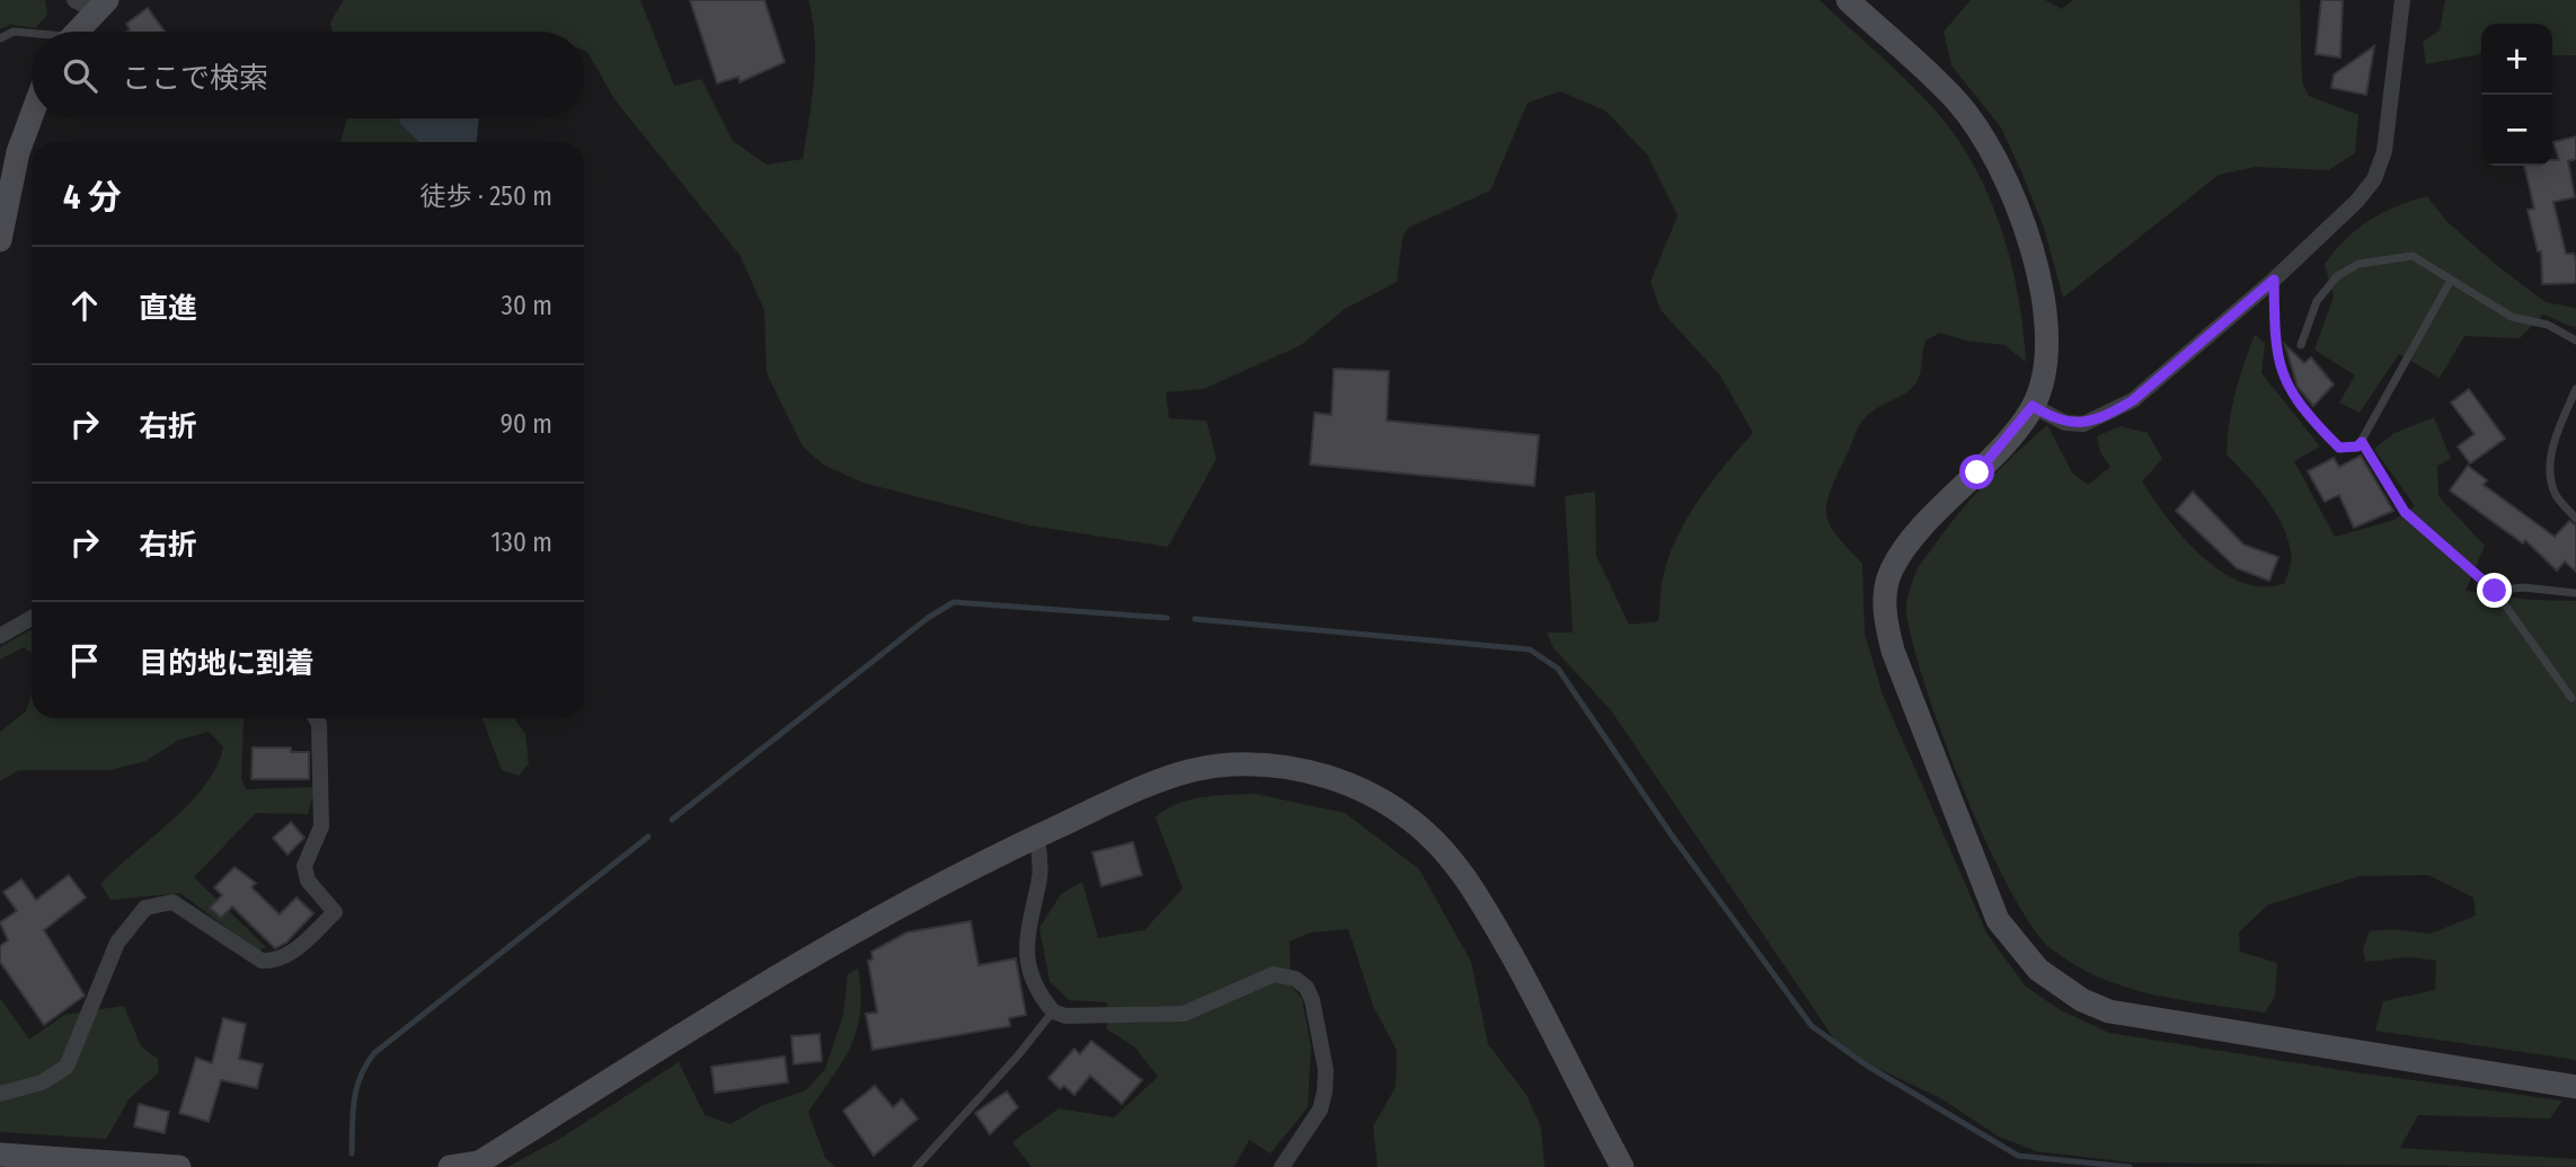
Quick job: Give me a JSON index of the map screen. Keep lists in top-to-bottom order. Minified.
{"page":{"map_buttons":["+","−"],"search":"ここで検索","heading":["4 分","徒歩 · 250 m"],"list":[["直進","30 m"],["右折","90 m"],["右折","130 m"],"目的地に到着"]}}
